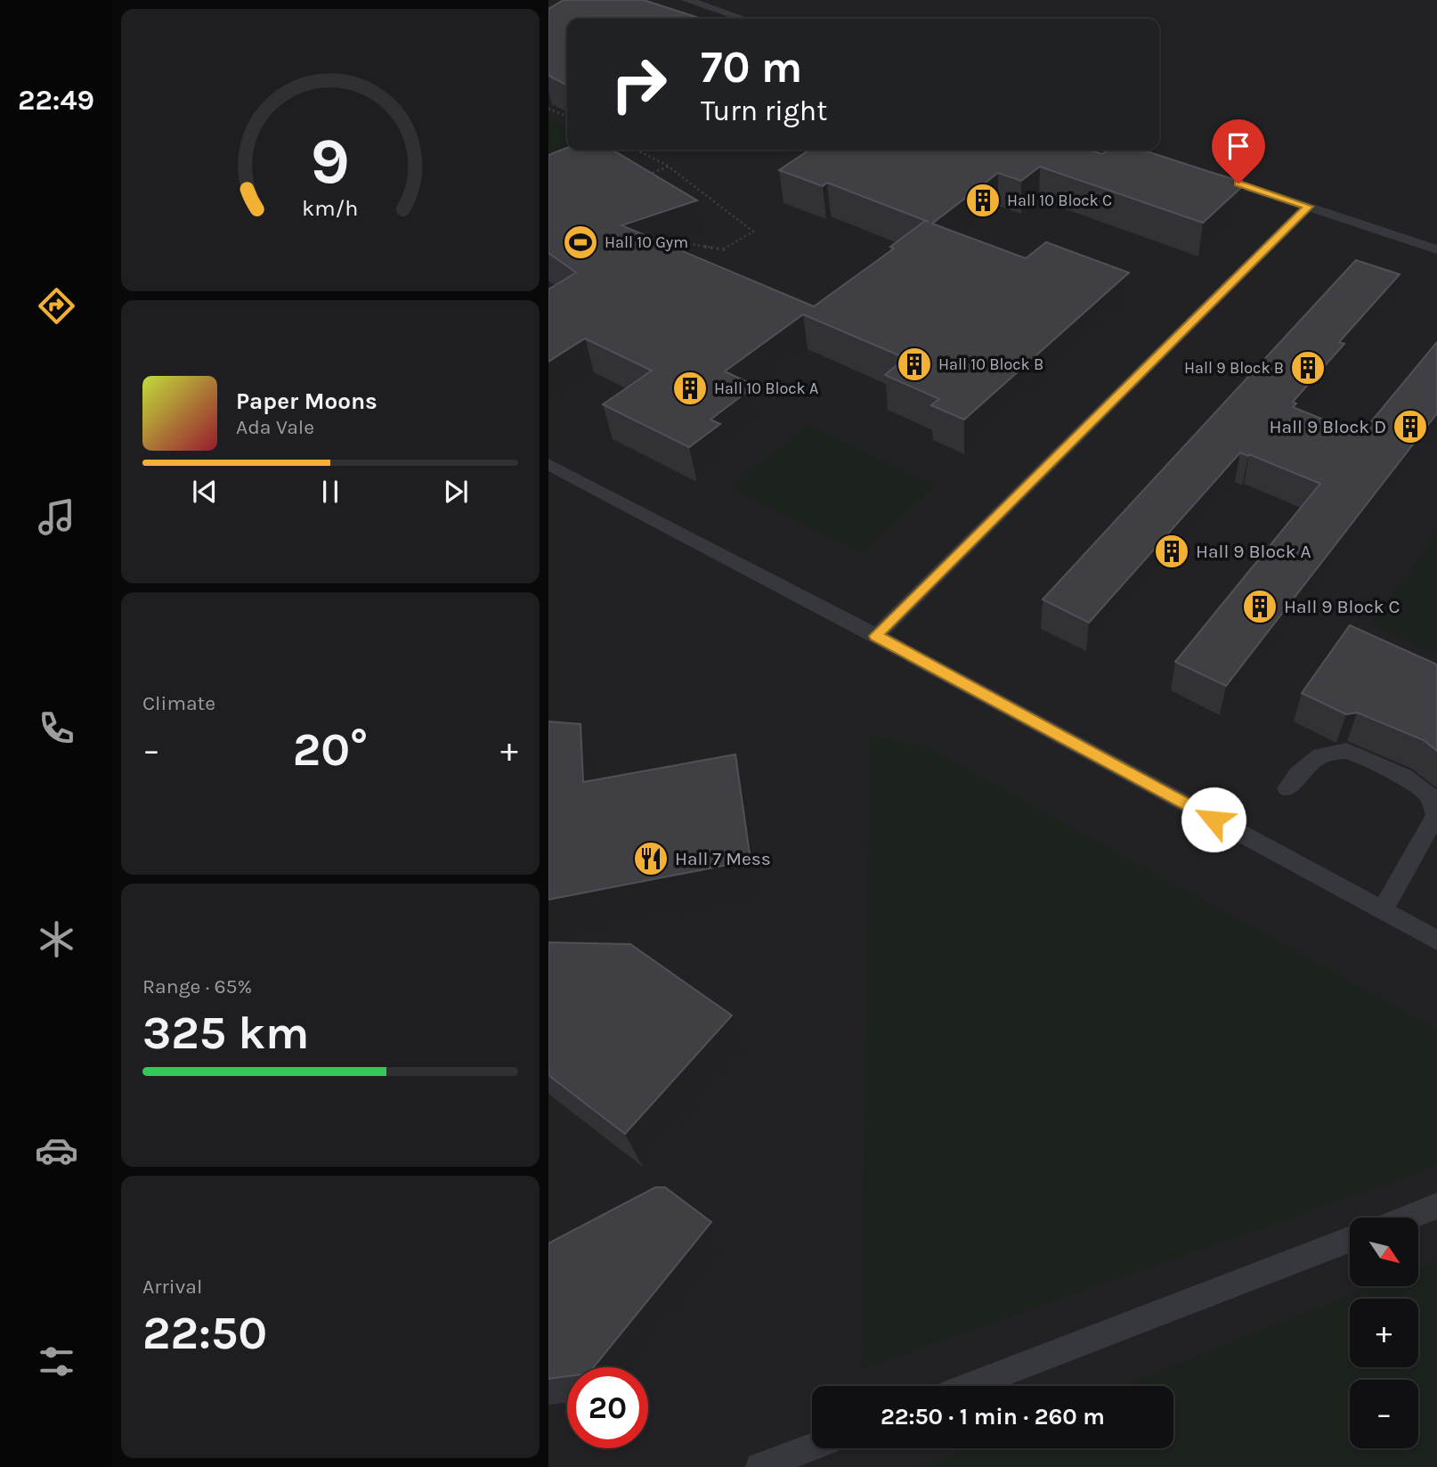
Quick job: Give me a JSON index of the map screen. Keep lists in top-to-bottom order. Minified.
{"places":{"building":["Hall 10 Block C","Hall 10 Block B","Hall 9 Block B","Hall 10 Block A","Hall 9 Block D","Hall 9 Block A","Hall 9 Block C"],"sports":["Hall 10 Gym"],"restaurant":["Hall 7 Mess"]},"north":"bottom right","page":{"tabs":"22:49","turn":["70 m","Turn right"],"song":["Paper Moons","Ada Vale"],"tile":["Climate",["Range · 65%","325 km"],["Arrival","22:50"]],"heat":["−","20°","+"],"map_buttons":["+","−"],"limit":"20","trip":"22:50 · 1 min · 260 m","gauge":["9","km/h"]}}
